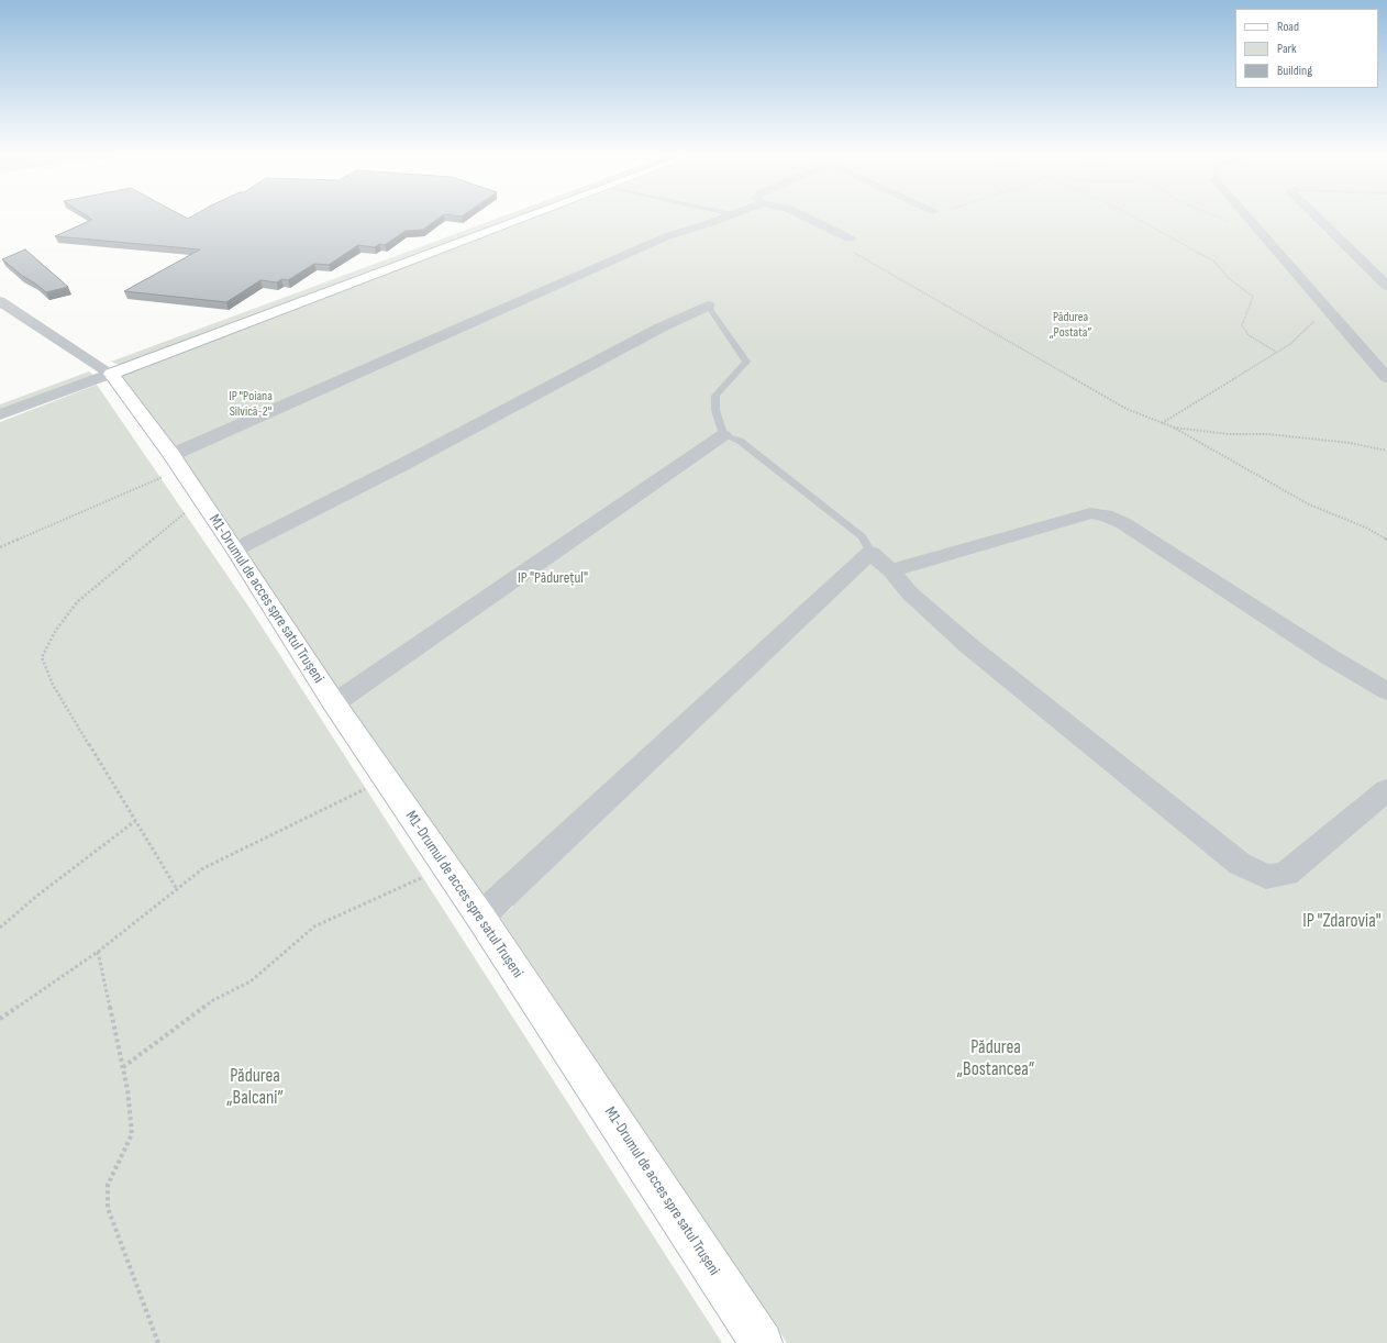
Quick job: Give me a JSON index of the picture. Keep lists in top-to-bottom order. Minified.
{"streets":{"street":["M1-Drumul de acces spre satul Trușeni"]},"parks":["Pădurea „Postata”","IP \"Poiana Silvică-2\"","IP \"Pădurețul\"","IP \"Zdarovia\"","Pădurea „Bostancea”","Pădurea „Balcani”"],"legend":["Road","Park","Building"]}
